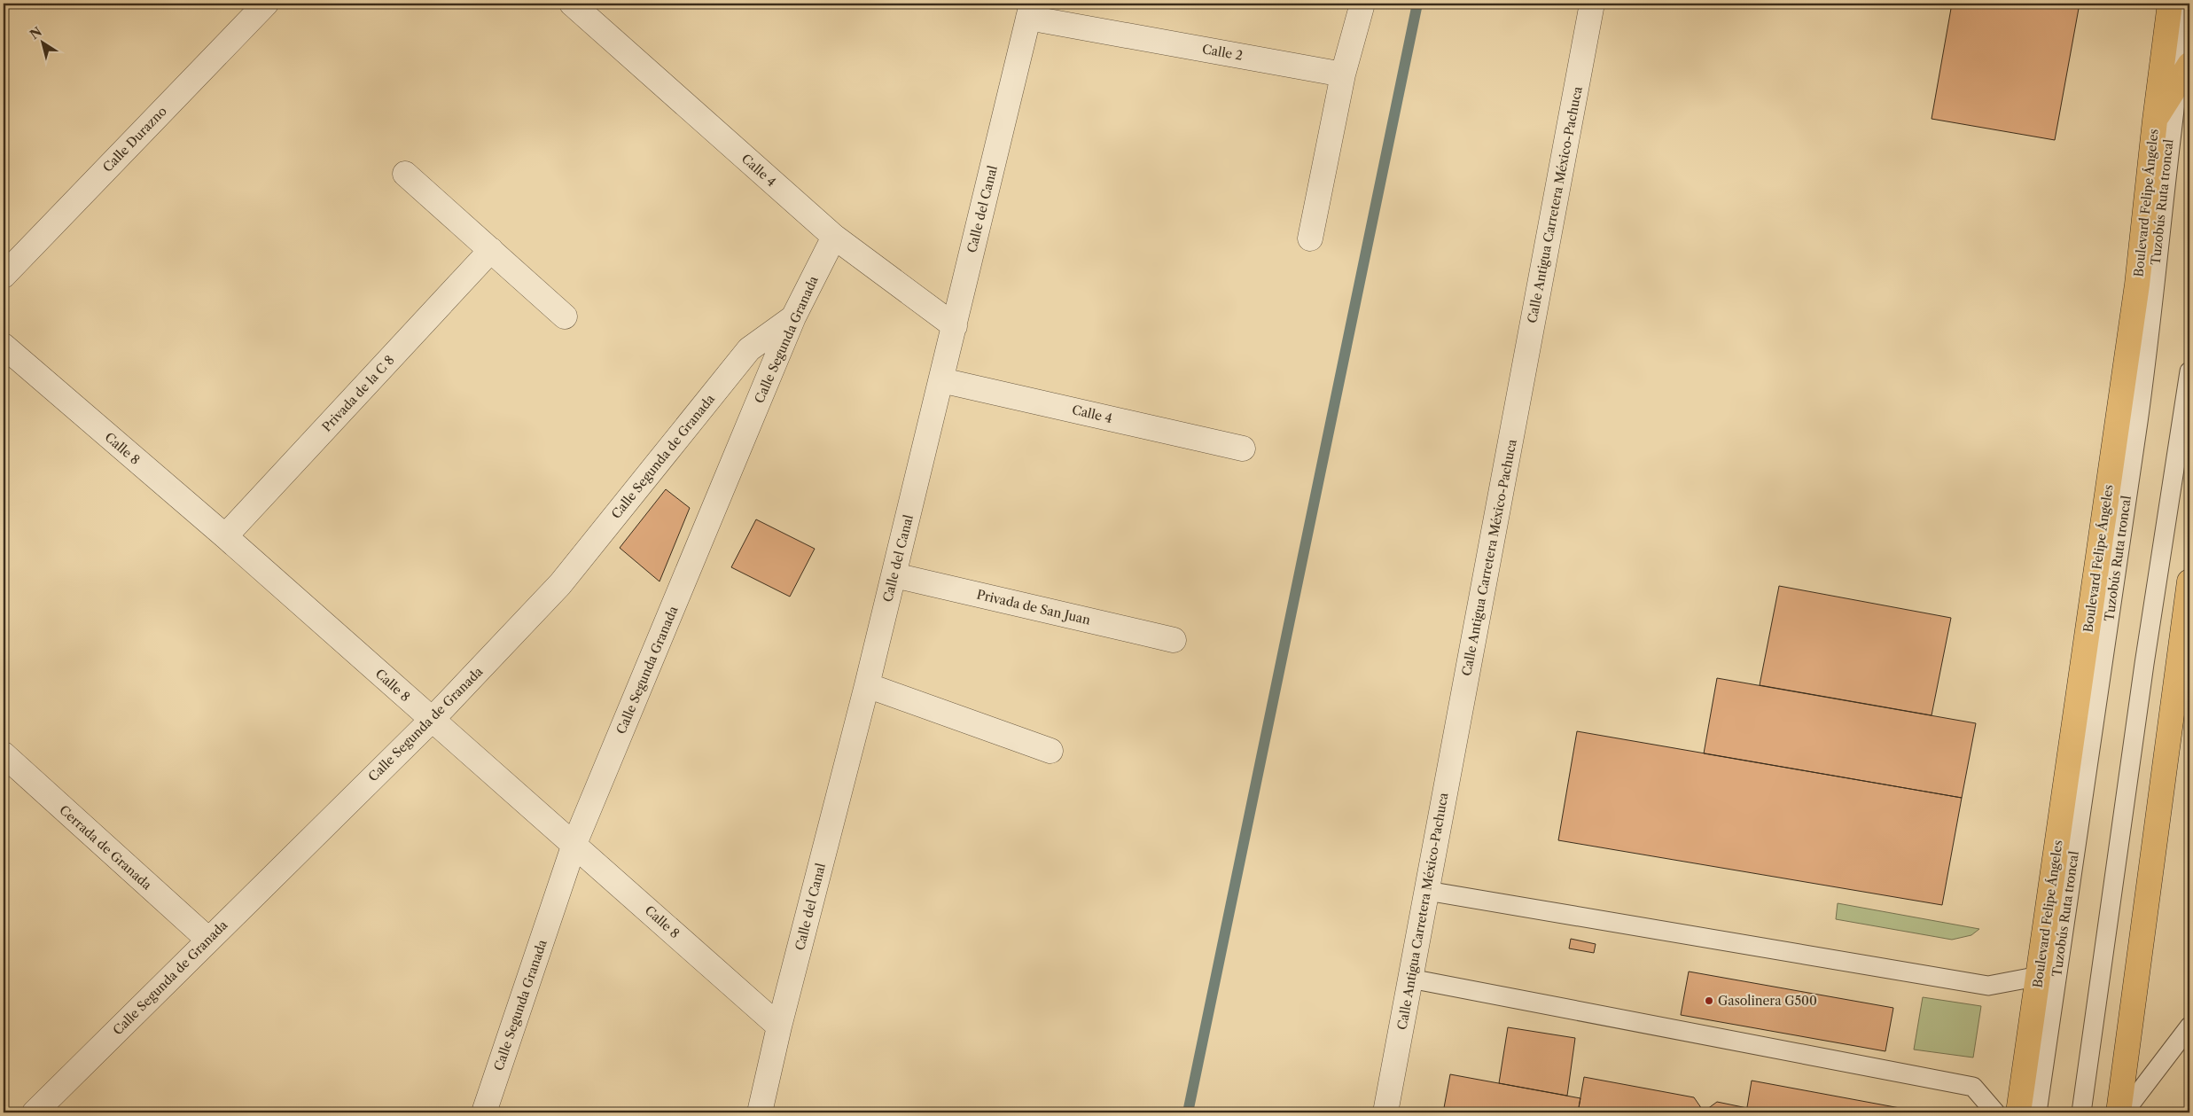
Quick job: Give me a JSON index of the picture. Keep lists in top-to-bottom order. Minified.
{"streets":{"main road":["Boulevard Felipe Ángeles"],"street":["Calle 2","Calle Durazno","Calle 4","Calle Antigua Carretera México-Pachuca","Calle del Canal","Calle Segunda Granada","Privada de la C 8","Calle 8","Calle Segunda de Granada","Privada de San Juan","Cerrada de Granada"],"lane":["Tuzobús Ruta troncal"]},"crossings":[["Calle 2","Calle del Canal"],["Calle 4","Calle del Canal"],["Calle 4","Calle Segunda Granada"],["Calle del Canal","Calle 8"],["Calle del Canal","Privada de San Juan"],["Calle Segunda Granada","Calle 8"],["Calle Segunda Granada","Calle Segunda de Granada"],["Privada de la C 8","Calle 8"],["Calle 8","Calle Segunda de Granada"],["Calle Segunda de Granada","Cerrada de Granada"]],"places":["Gasolinera G500"],"north":"top left"}
